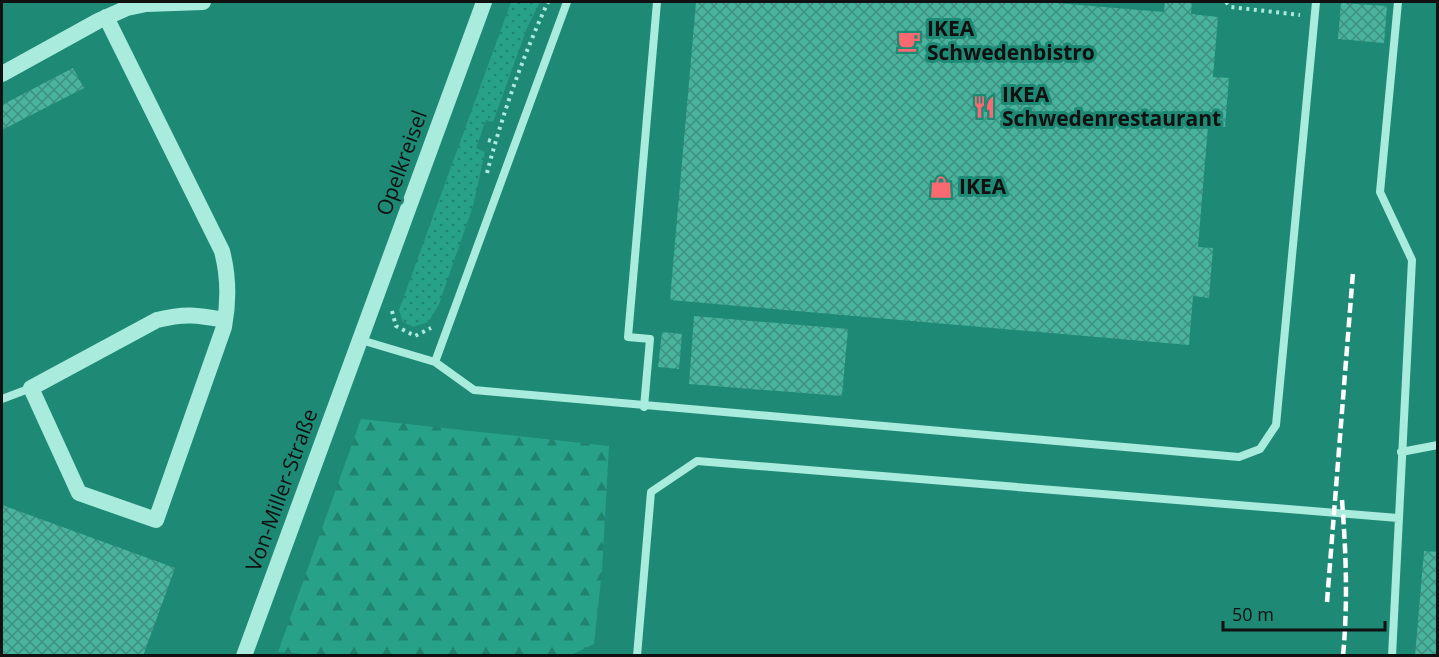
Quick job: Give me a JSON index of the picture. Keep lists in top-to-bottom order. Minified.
{"streets":{"street":["Opelkreisel","Von-Miller-Straße"]},"crossings":[["Opelkreisel","Von-Miller-Straße"]],"places":{"cafe":["IKEA Schwedenbistro"],"restaurant":["IKEA Schwedenrestaurant"],"shop":["IKEA"]},"scale_bar":"50 m"}
